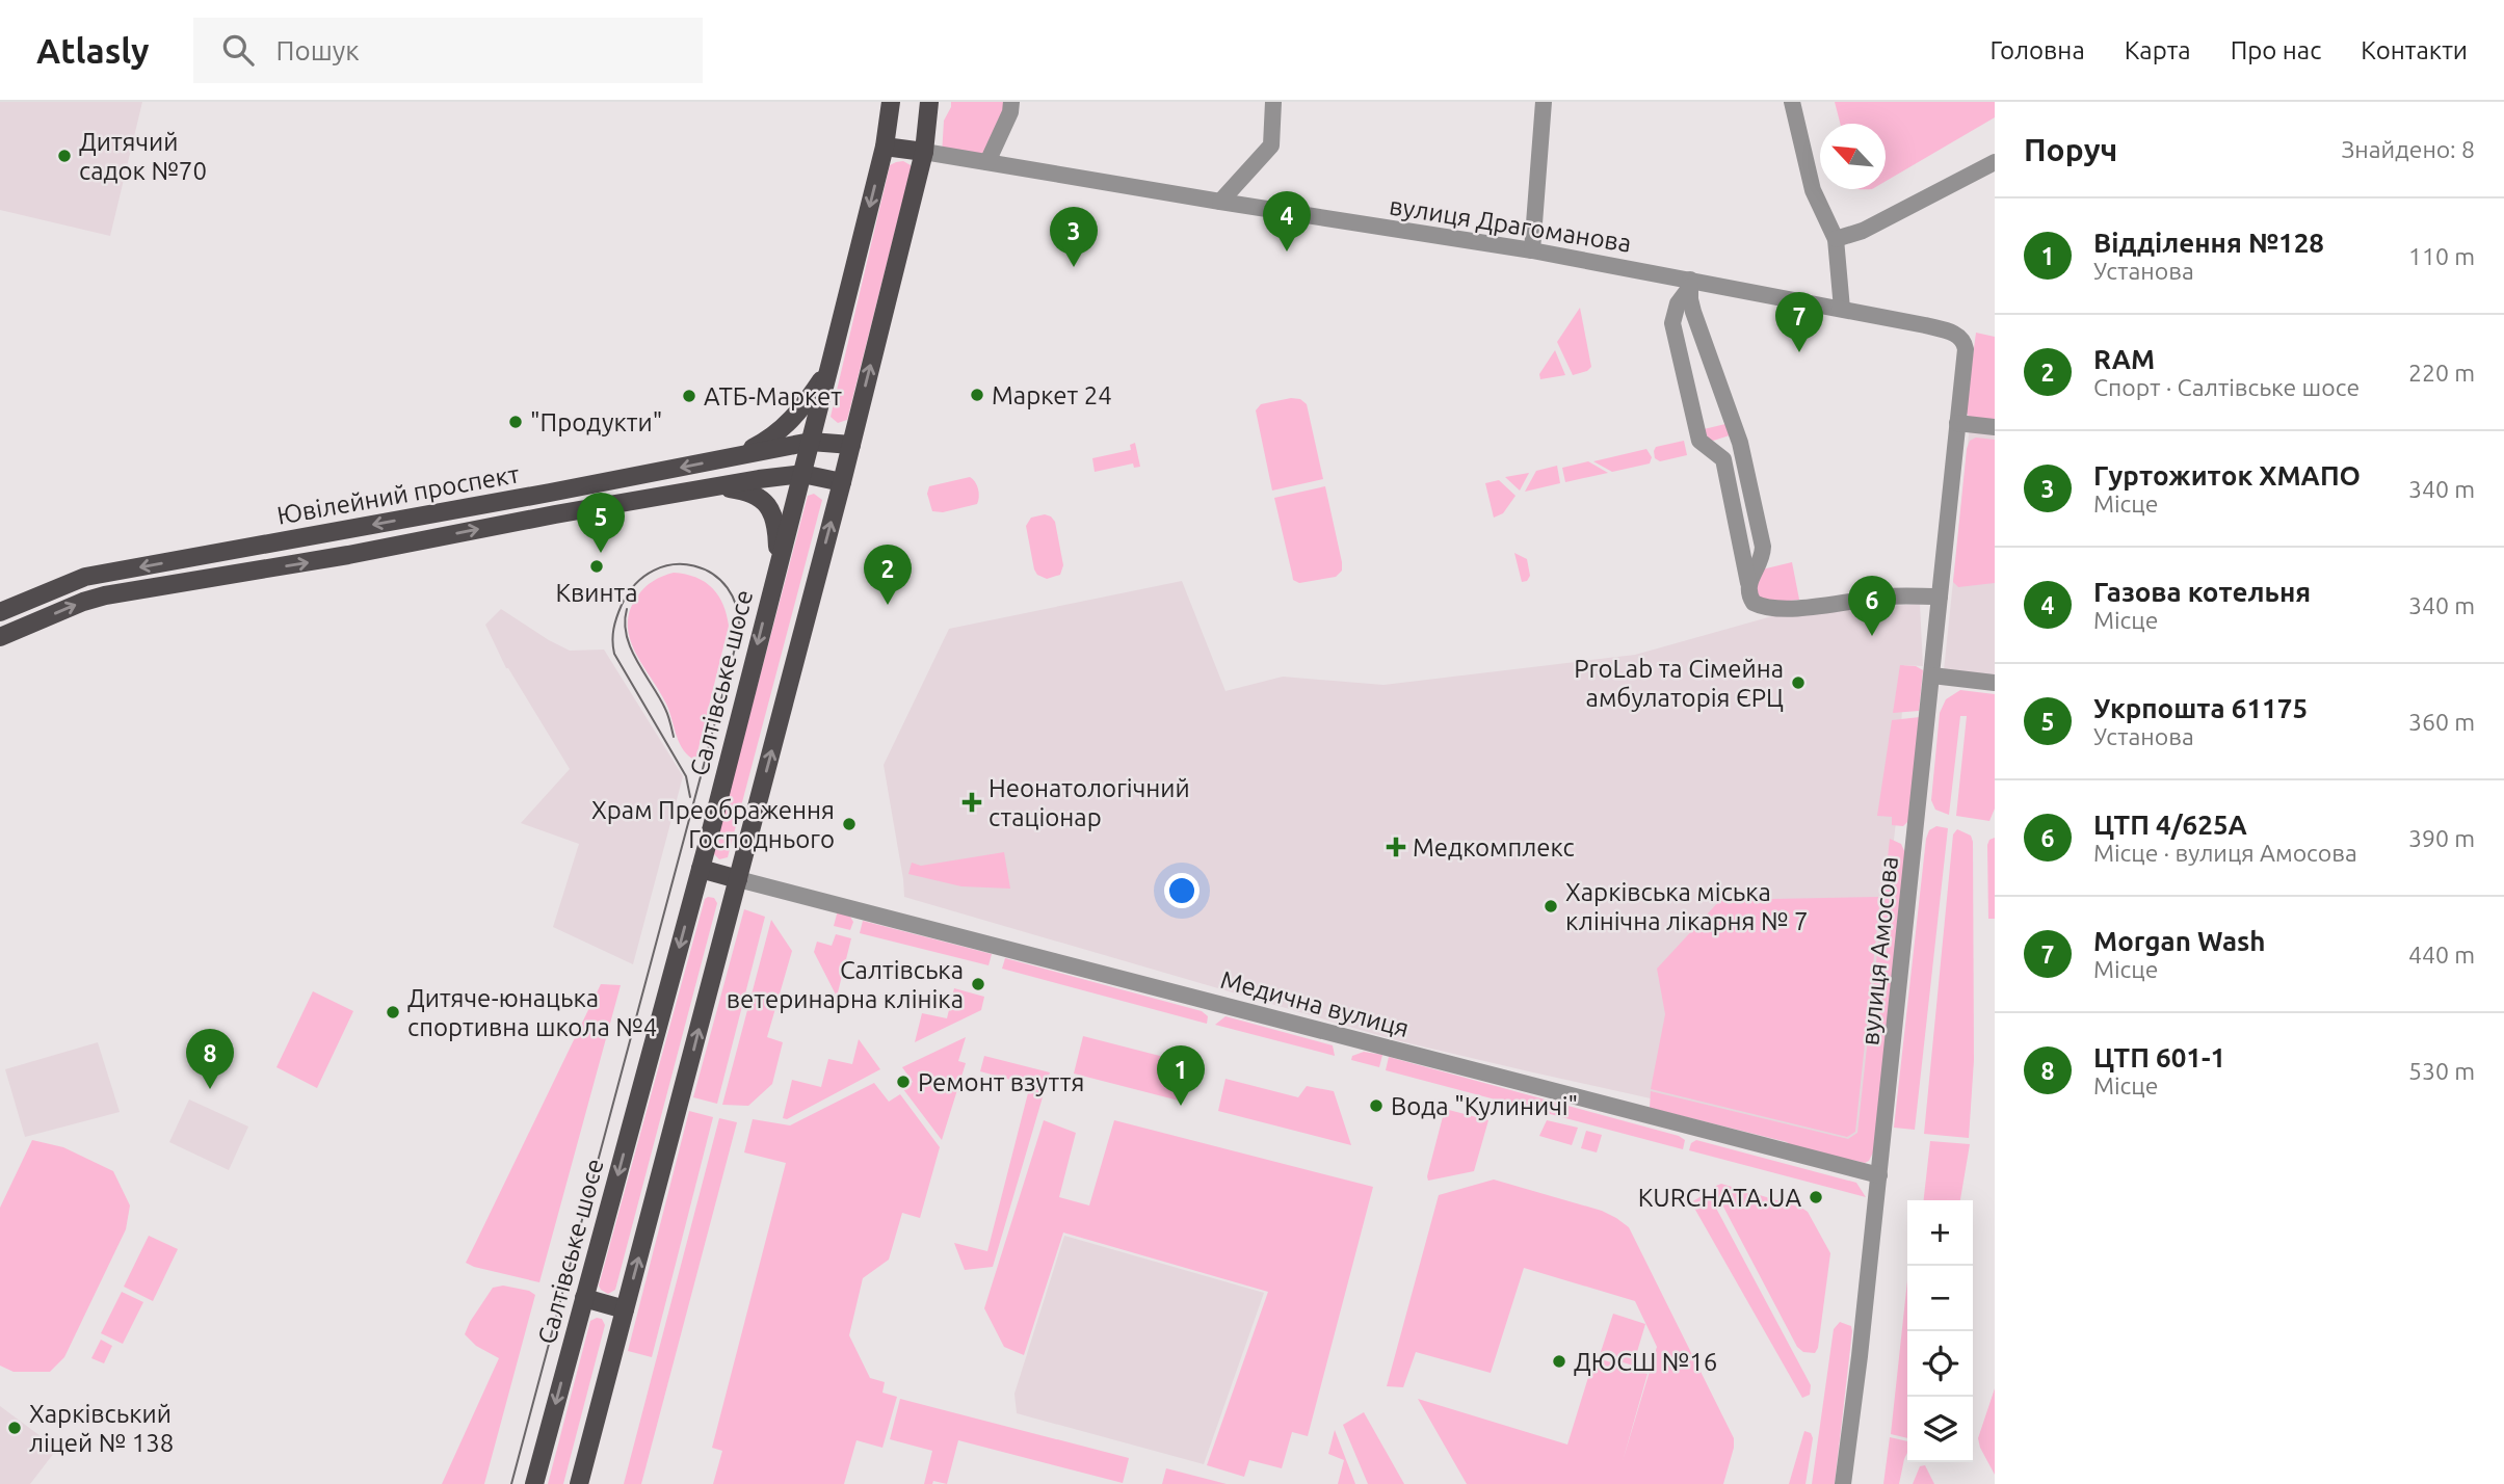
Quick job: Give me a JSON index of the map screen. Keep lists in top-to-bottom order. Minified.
{"streets":{"main road":["Ювілейний проспект","Салтівське шосе"],"street":["вулиця Драгоманова","вулиця Амосова","Медична вулиця"]},"crossings":[["вулиця Драгоманова","вулиця Амосова"],["Ювілейний проспект","Салтівське шосе"],["вулиця Амосова","Медична вулиця"]],"places":{"other":["Дитячий садок №70","Маркет 24","АТБ-Маркет","\"Продукти\"","Квинта","ProLab та Сімейна амбулаторія ЄРЦ","Храм Преображення Господнього","Харківська міська клінічна лікарня № 7","Салтівська ветеринарна клініка","Дитяче-юнацька спортивна школа №4","Ремонт взуття","Вода \"Кулиничі\"","KURCHATA.UA","ДЮСШ №16","Харківський ліцей № 138"],"health":["Неонатологічний стаціонар","Медкомплекс"]},"north":"top left","page":{"header":"Atlasly","search":"Пошук","nav":["Головна","Карта","Про нас","Контакти"],"heading":["Поруч","Знайдено: 8"],"pins":["4","3","7","5","2","6","8","1"],"list":[{"mark":"1","name":"Відділення №128","note":"Установа","value":"110 m"},{"mark":"2","name":"RAM","note":"Спорт · Салтівське шосе","value":"220 m"},{"mark":"3","name":"Гуртожиток ХМАПО","note":"Місце","value":"340 m"},{"mark":"4","name":"Газова котельня","note":"Місце","value":"340 m"},{"mark":"5","name":"Укрпошта 61175","note":"Установа","value":"360 m"},{"mark":"6","name":"ЦТП 4/625А","note":"Місце · вулиця Амосова","value":"390 m"},{"mark":"7","name":"Morgan Wash","note":"Місце","value":"440 m"},{"mark":"8","name":"ЦТП 601-1","note":"Місце","value":"530 m"}],"map_buttons":["+","−"]}}
